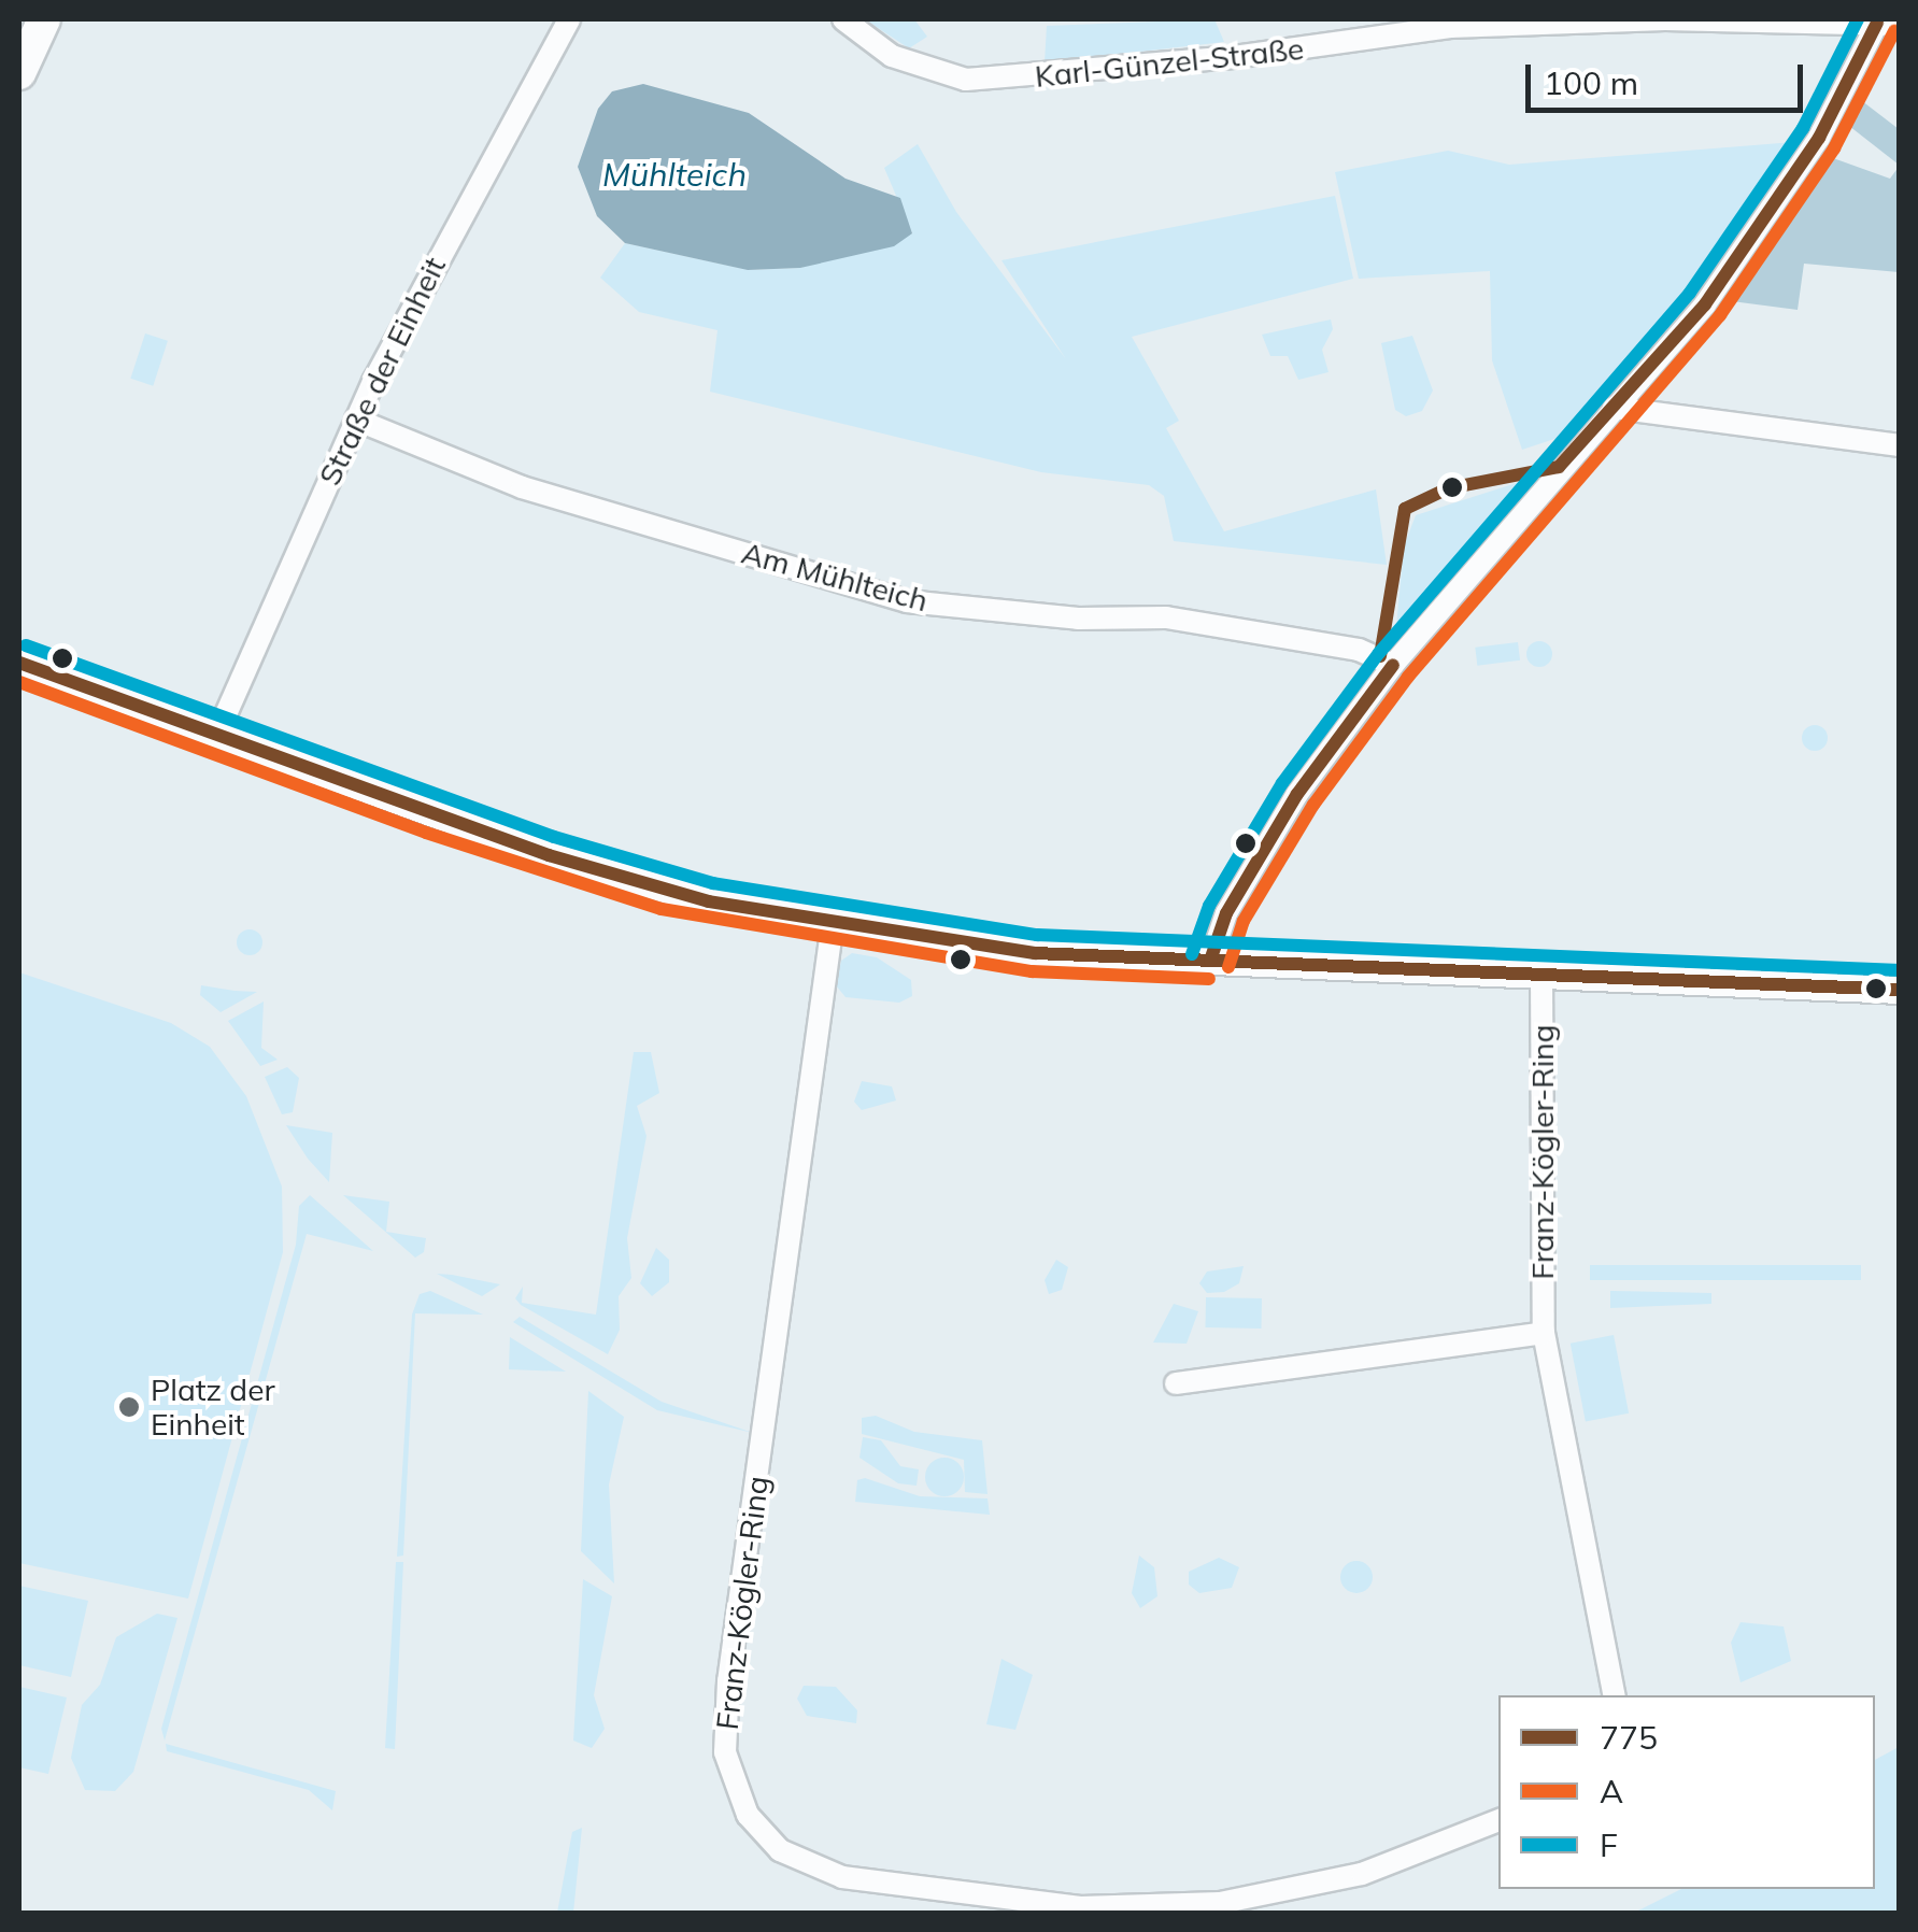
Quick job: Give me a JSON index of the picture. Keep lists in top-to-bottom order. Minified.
{"streets":{"street":["Karl-Günzel-Straße","Straße der Einheit","Am Mühlteich","Franz-Kögler-Ring"]},"crossings":[["Straße der Einheit","Am Mühlteich"]],"water":["Mühlteich"],"places":["Platz der Einheit"],"lines":["transit line F","transit line 775","transit line A"],"legend":["775","A","F"],"scale_bar":"100 m"}
